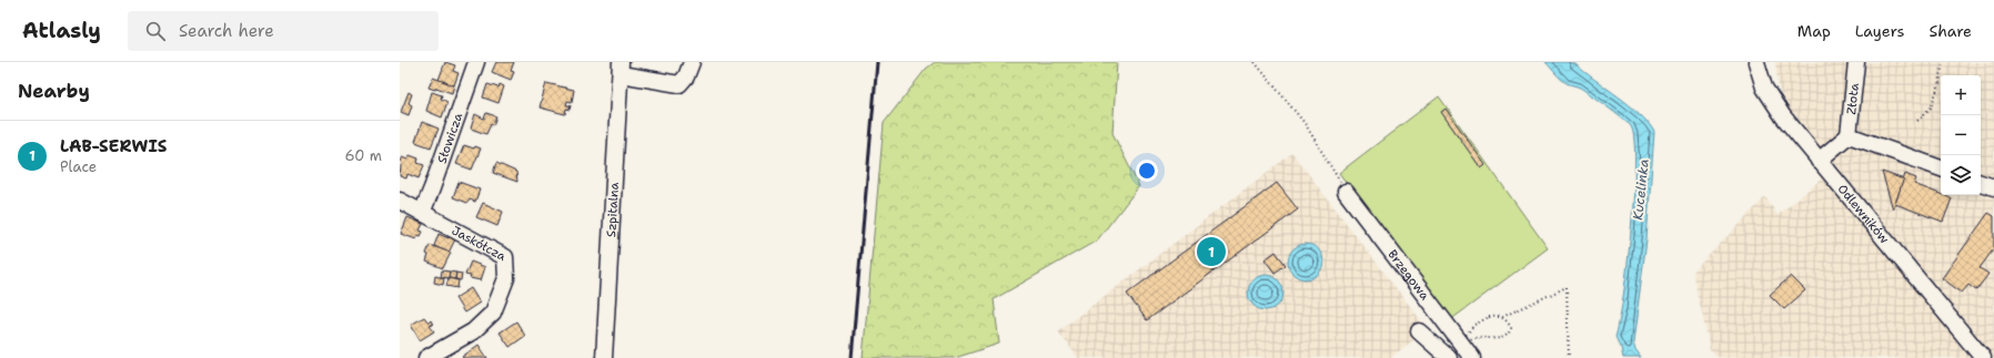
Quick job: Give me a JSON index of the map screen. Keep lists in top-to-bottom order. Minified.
{"streets":{"street":["Złota","Słowicza","Szpitalna","Odlewników","Jaskółcza","Brzegowa"]},"crossings":[["Słowicza","Jaskółcza"]],"water":["Kucelinka"],"page":{"header":"Atlasly","search":"Search here","nav":["Map","Layers","Share"],"heading":"Nearby","map_buttons":["+","−"],"list":[{"mark":"1","name":"LAB-SERWIS","note":"Place","value":"60 m"}],"pins":"1"}}
